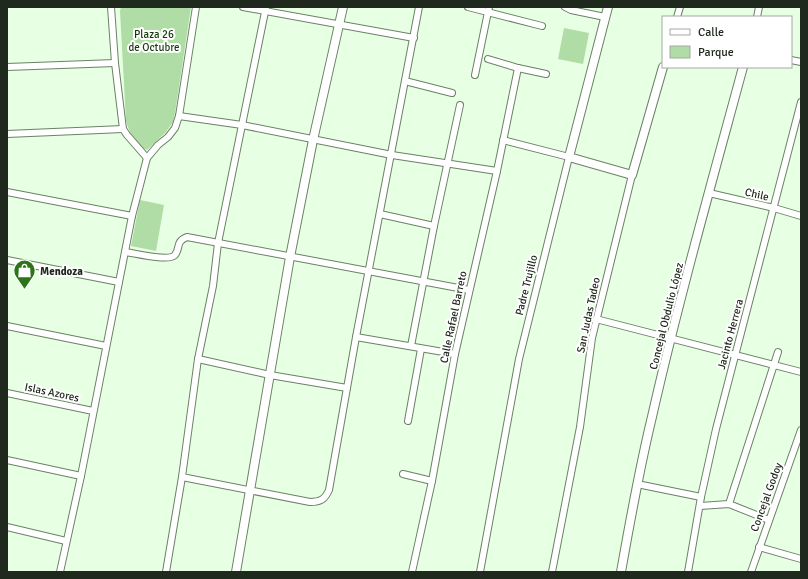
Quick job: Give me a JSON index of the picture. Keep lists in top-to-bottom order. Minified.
{"streets":{"street":["Chile","Padre Trujillo","San Judas Tadeo","Concejal Obdulio López","Calle Rafael Barreto","Jacinto Herrera","Islas Azores","Concejal Godoy"]},"crossings":[["Chile","Concejal Obdulio López"],["Chile","Jacinto Herrera"]],"parks":["Plaza 26 de Octubre"],"places":{"shop":["Mendoza"]},"legend":["Calle","Parque"]}
